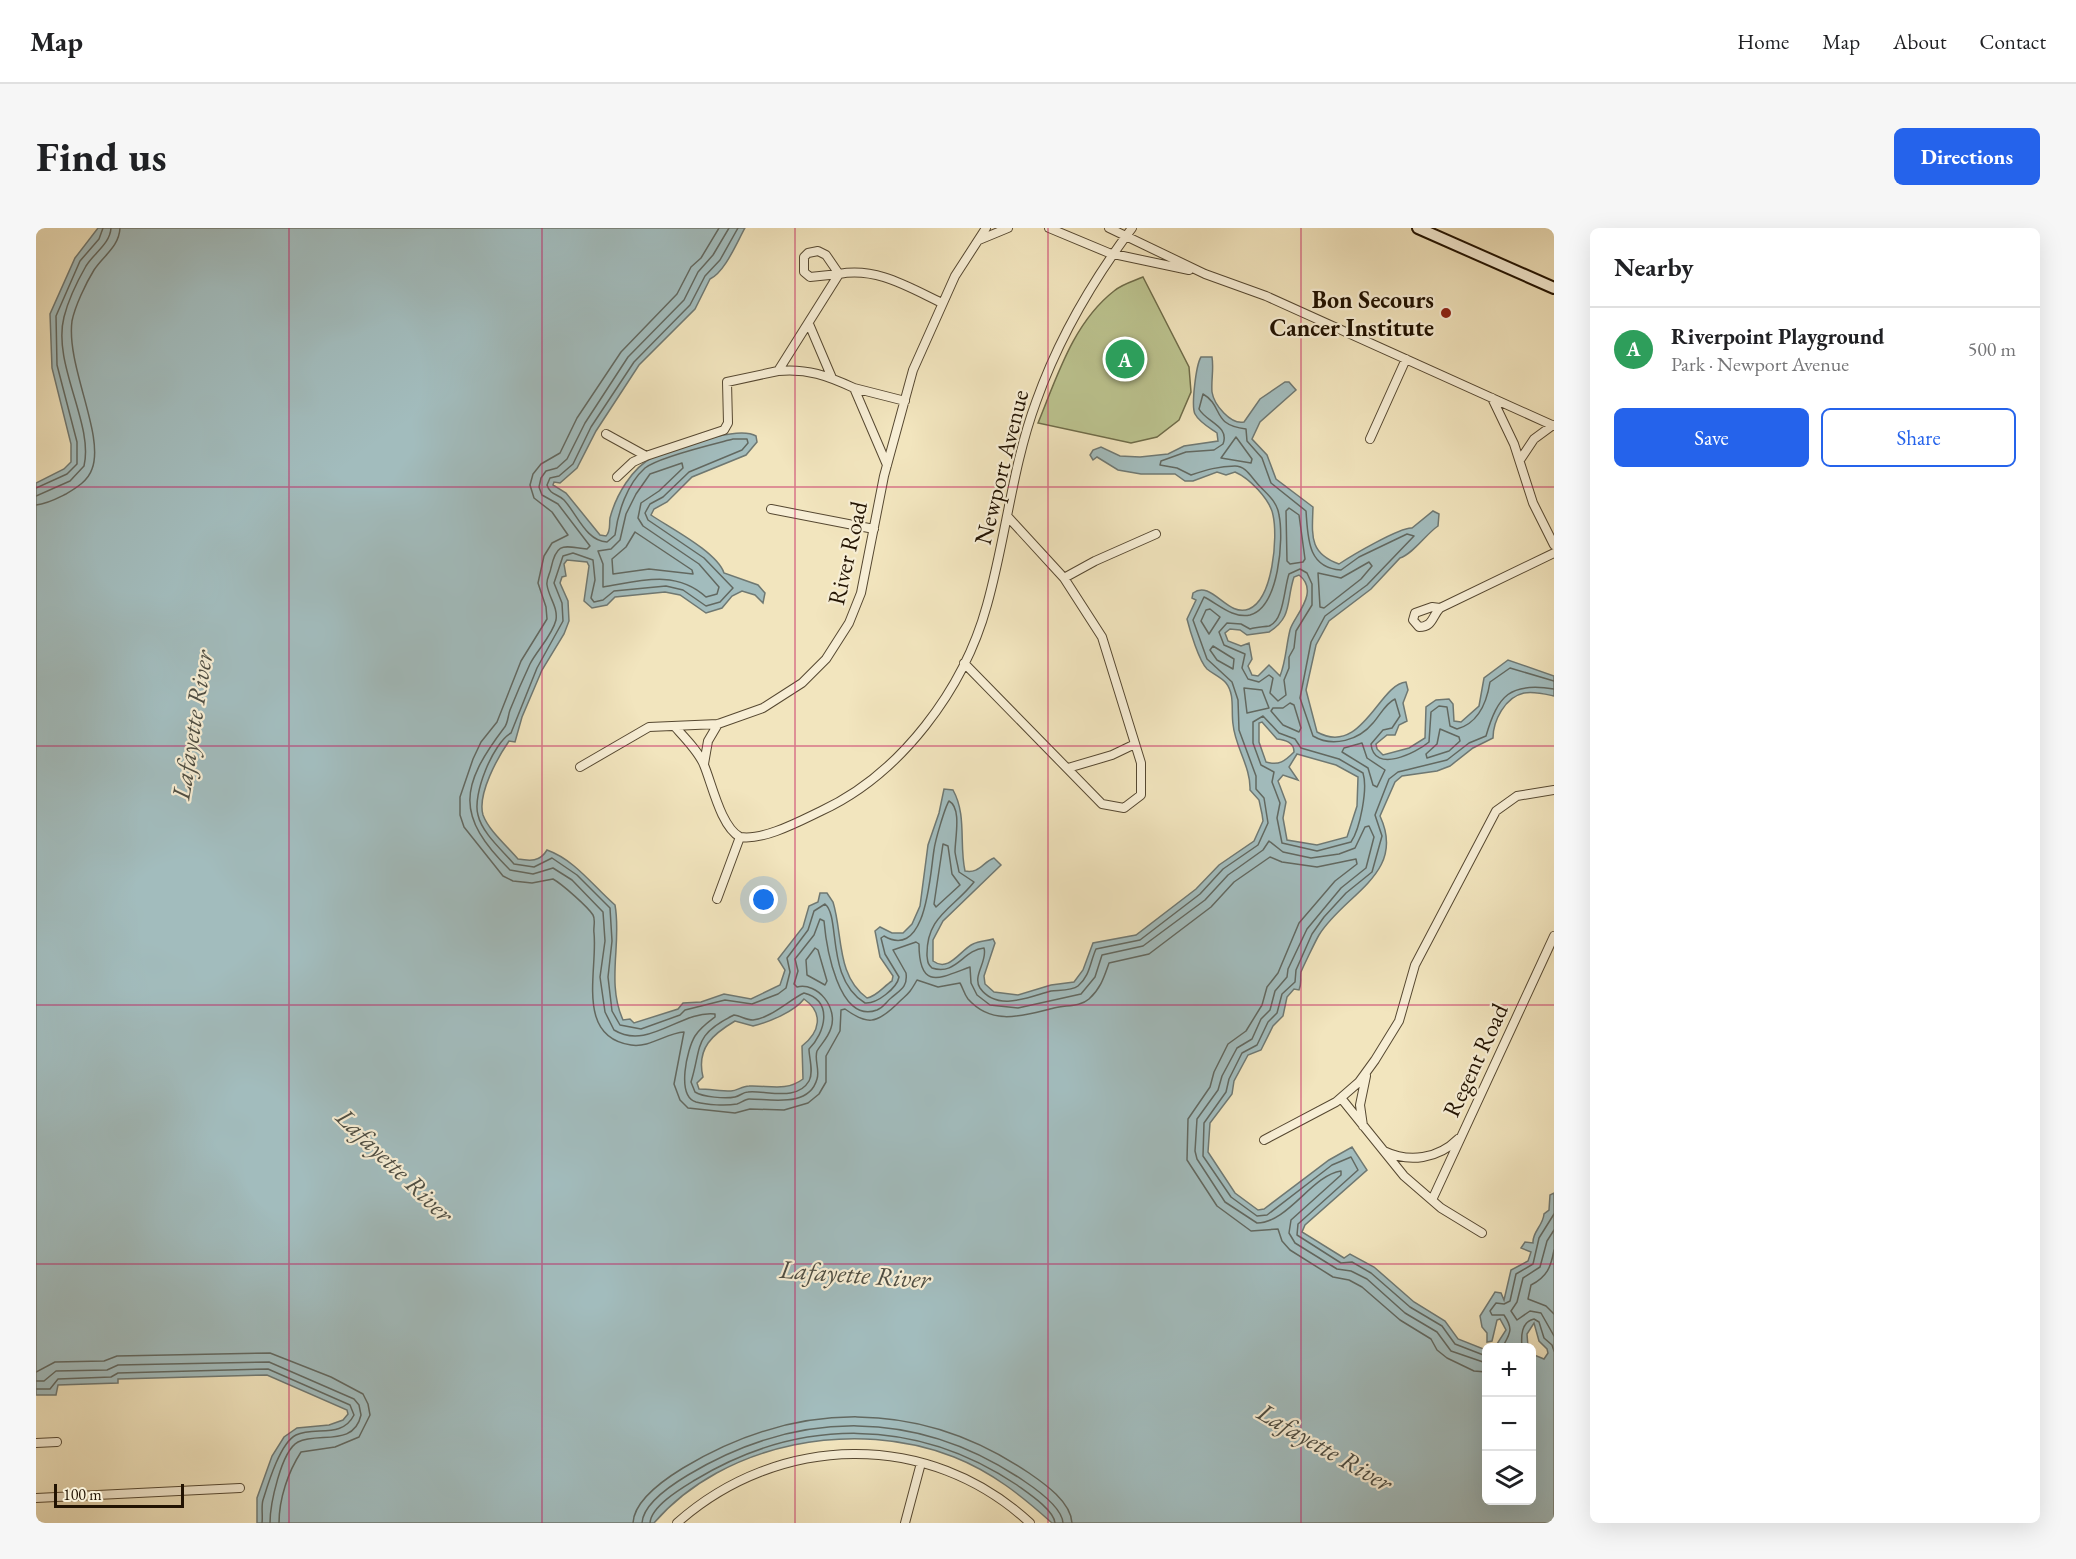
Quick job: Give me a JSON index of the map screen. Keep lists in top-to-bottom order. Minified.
{"streets":{"street":["Newport Avenue","River Road","Regent Road"]},"water":["Lafayette River"],"places":["Bon Secours Cancer Institute"],"scale_bar":"100 m","page":{"header":"Map","nav":["Home","Map","About","Contact"],"buttons":["Directions",["Save","Share"]],"title":"Find us","heading":"Nearby","list":[{"mark":"A","name":"Riverpoint Playground","note":"Park · Newport Avenue","value":"500 m"}],"pins":"A","map_buttons":["+","−"],"scale":"100 m"}}
